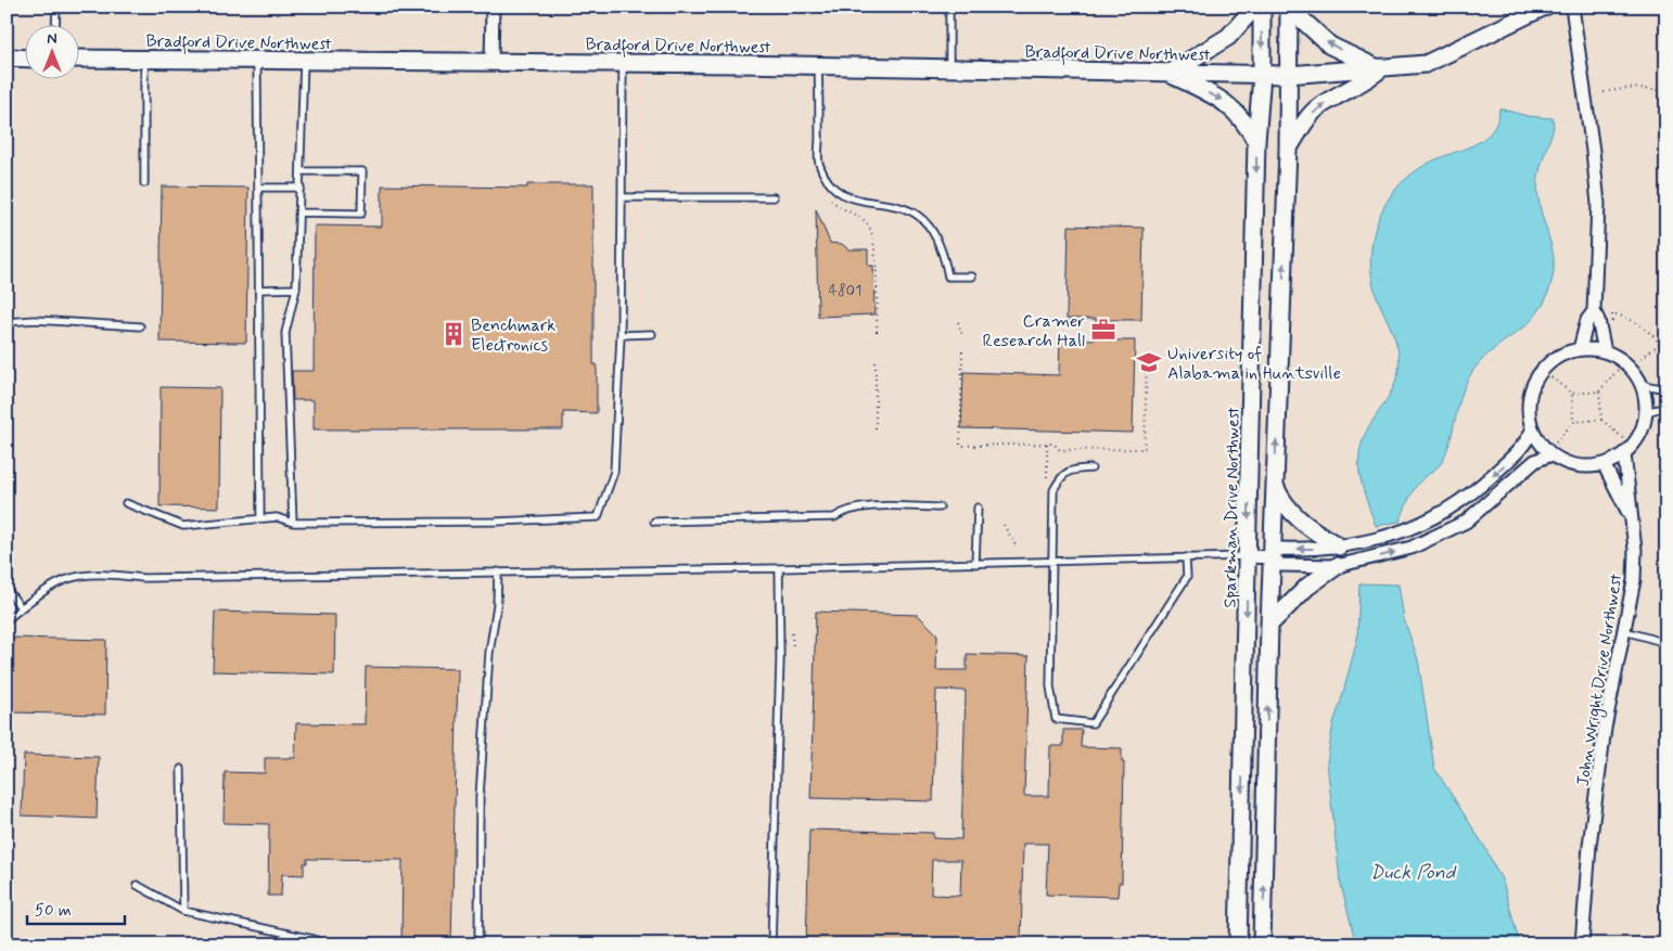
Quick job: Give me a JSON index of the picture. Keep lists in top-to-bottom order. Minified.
{"streets":{"main road":["Bradford Drive Northwest","Sparkman Drive Northwest"],"street":["John Wright Drive Northwest"]},"crossings":[["Bradford Drive Northwest","Sparkman Drive Northwest"]],"water":["Duck Pond"],"places":{"office":["Cramer Research Hall"],"building":["Benchmark Electronics"],"school or university":["University of Alabama in Huntsville"]},"house_numbers":["4801"],"scale_bar":"50 m","north":"top"}
